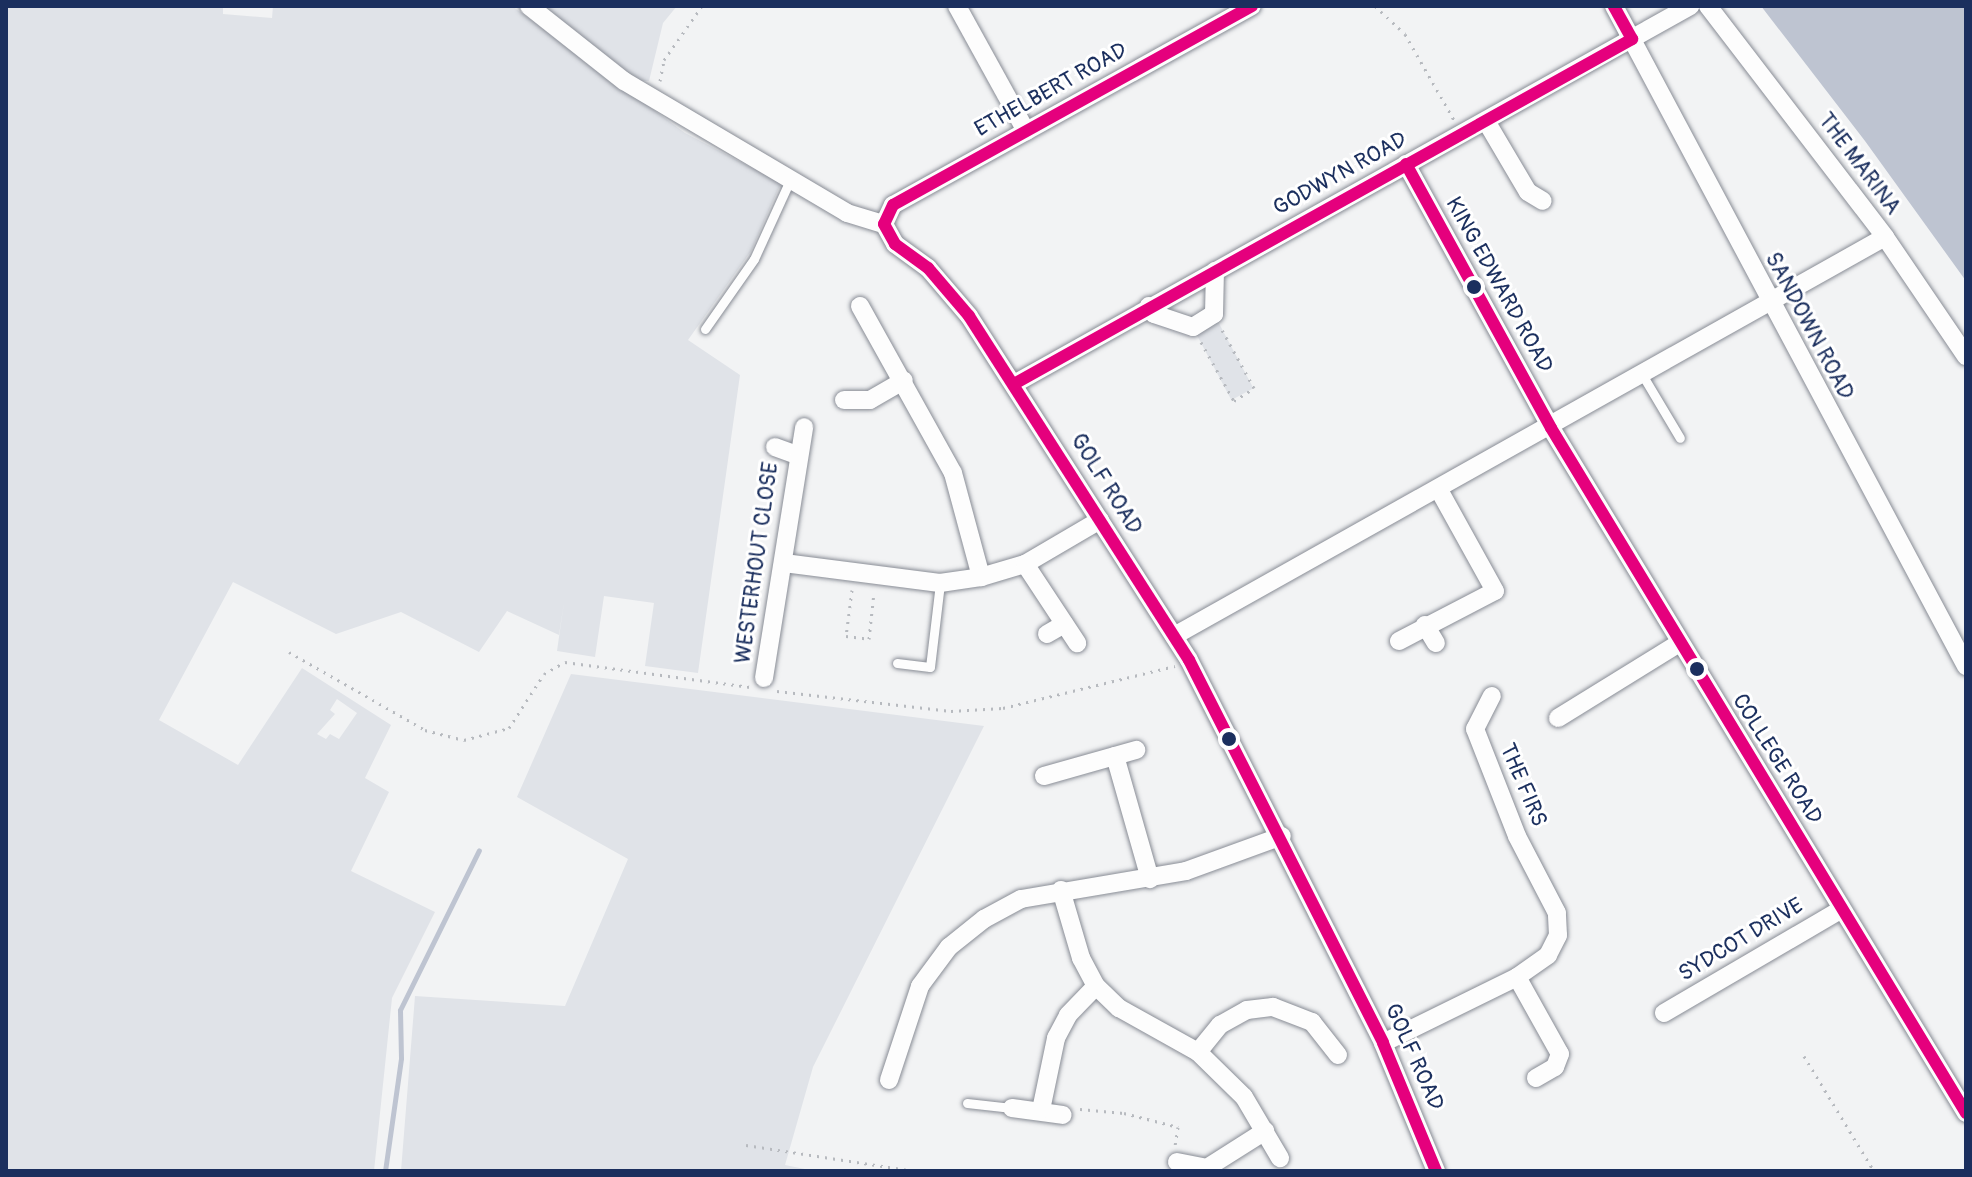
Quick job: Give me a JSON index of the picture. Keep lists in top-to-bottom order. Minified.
{"streets":{"street":["ETHELBERT ROAD","THE MARINA","GODWYN ROAD","KING EDWARD ROAD","SANDOWN ROAD","GOLF ROAD","WESTERHOUT CLOSE","COLLEGE ROAD","THE FIRS","SYDCOT DRIVE"]},"crossings":[["ETHELBERT ROAD","GOLF ROAD"],["GODWYN ROAD","KING EDWARD ROAD"],["GODWYN ROAD","SANDOWN ROAD"],["GODWYN ROAD","GOLF ROAD"],["KING EDWARD ROAD","COLLEGE ROAD"],["COLLEGE ROAD","SYDCOT DRIVE"]]}
